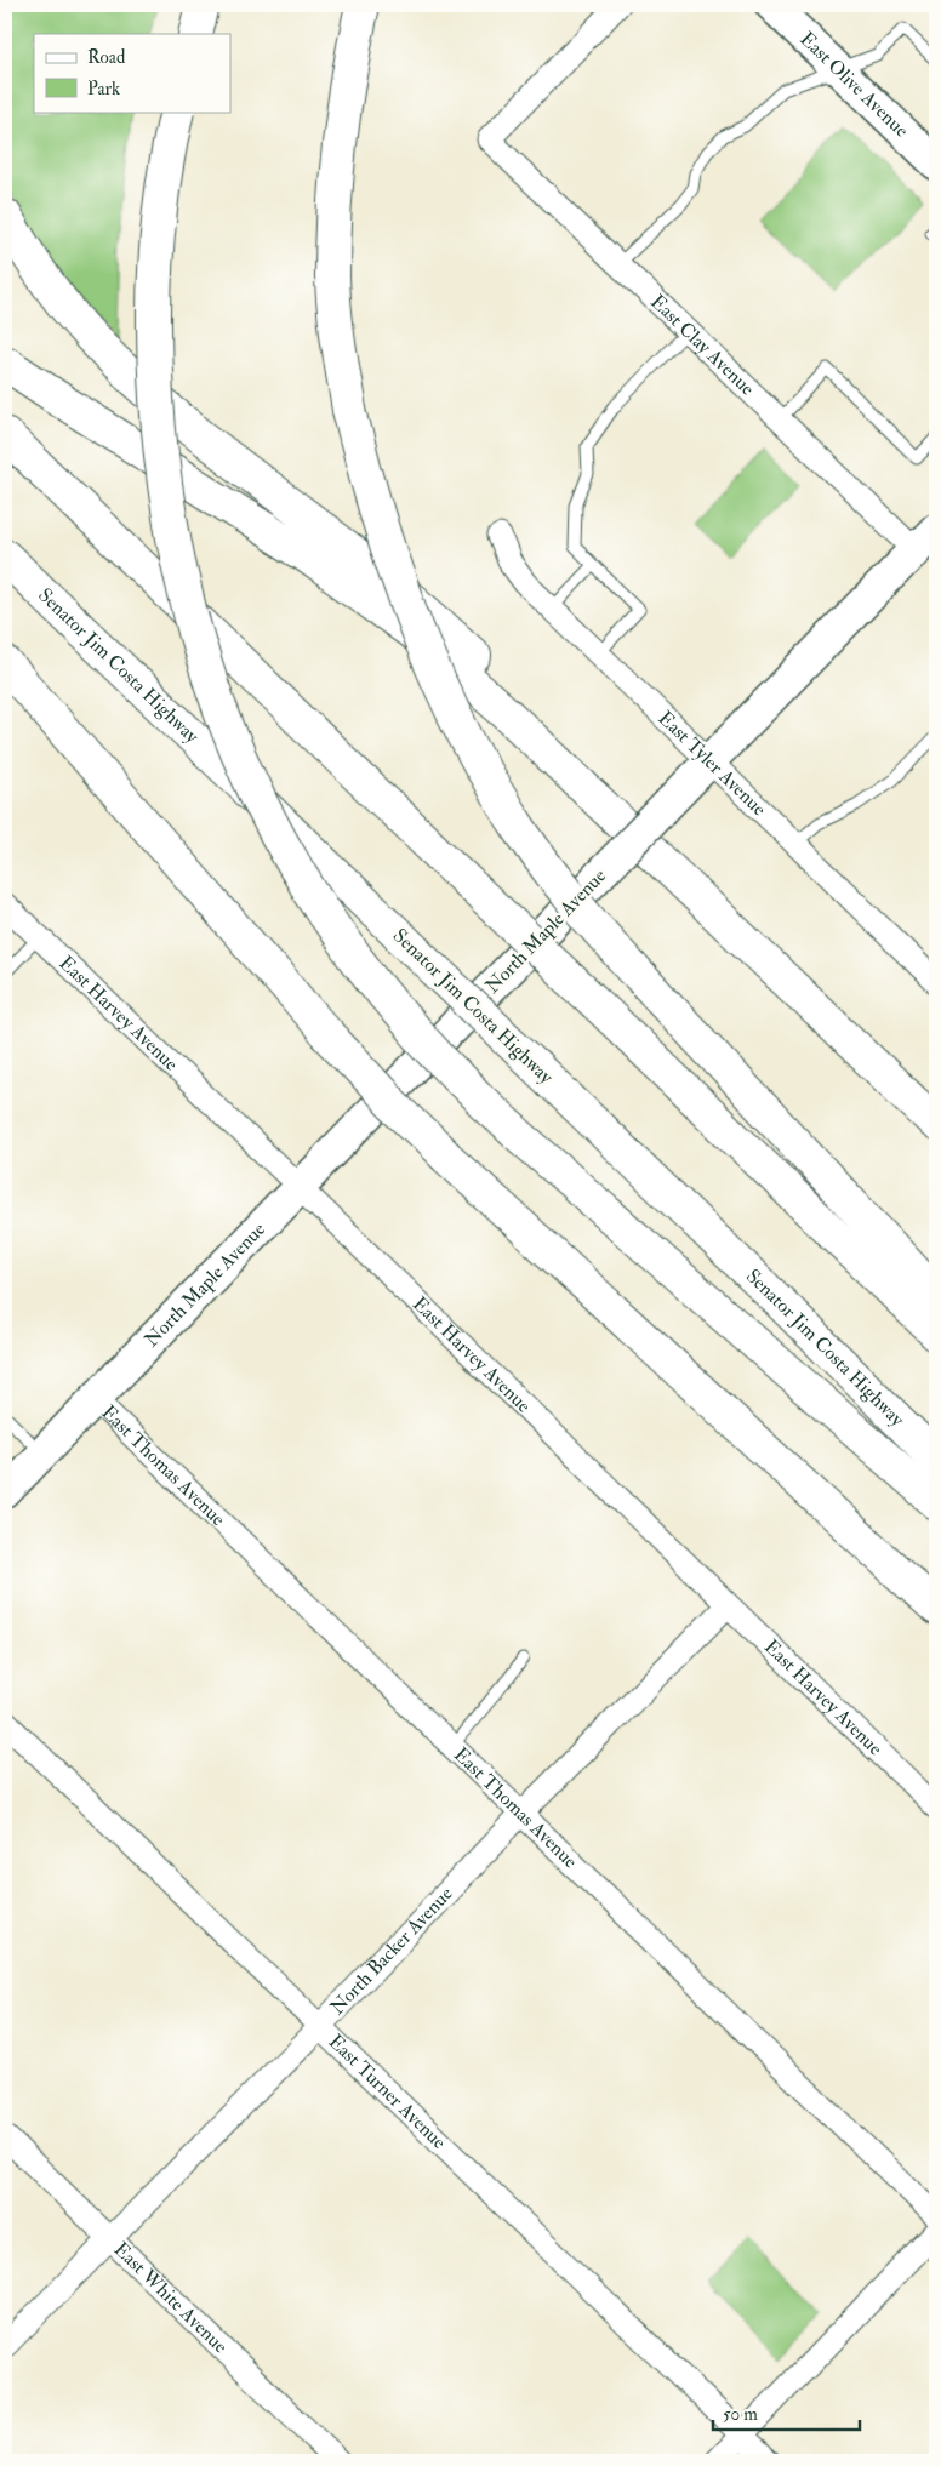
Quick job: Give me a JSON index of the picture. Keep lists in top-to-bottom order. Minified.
{"streets":{"highway":["Senator Jim Costa Highway"],"street":["East Olive Avenue","East Clay Avenue","East Tyler Avenue","North Maple Avenue","East Harvey Avenue","East Thomas Avenue","North Backer Avenue","East Turner Avenue","East White Avenue"]},"crossings":[["East Clay Avenue","North Maple Avenue"],["East Tyler Avenue","North Maple Avenue"],["North Maple Avenue","East Harvey Avenue"],["North Maple Avenue","East Thomas Avenue"],["East Harvey Avenue","North Backer Avenue"],["East Thomas Avenue","North Backer Avenue"],["North Backer Avenue","East Turner Avenue"],["North Backer Avenue","East White Avenue"]],"legend":["Road","Park"],"scale_bar":"50 m"}
